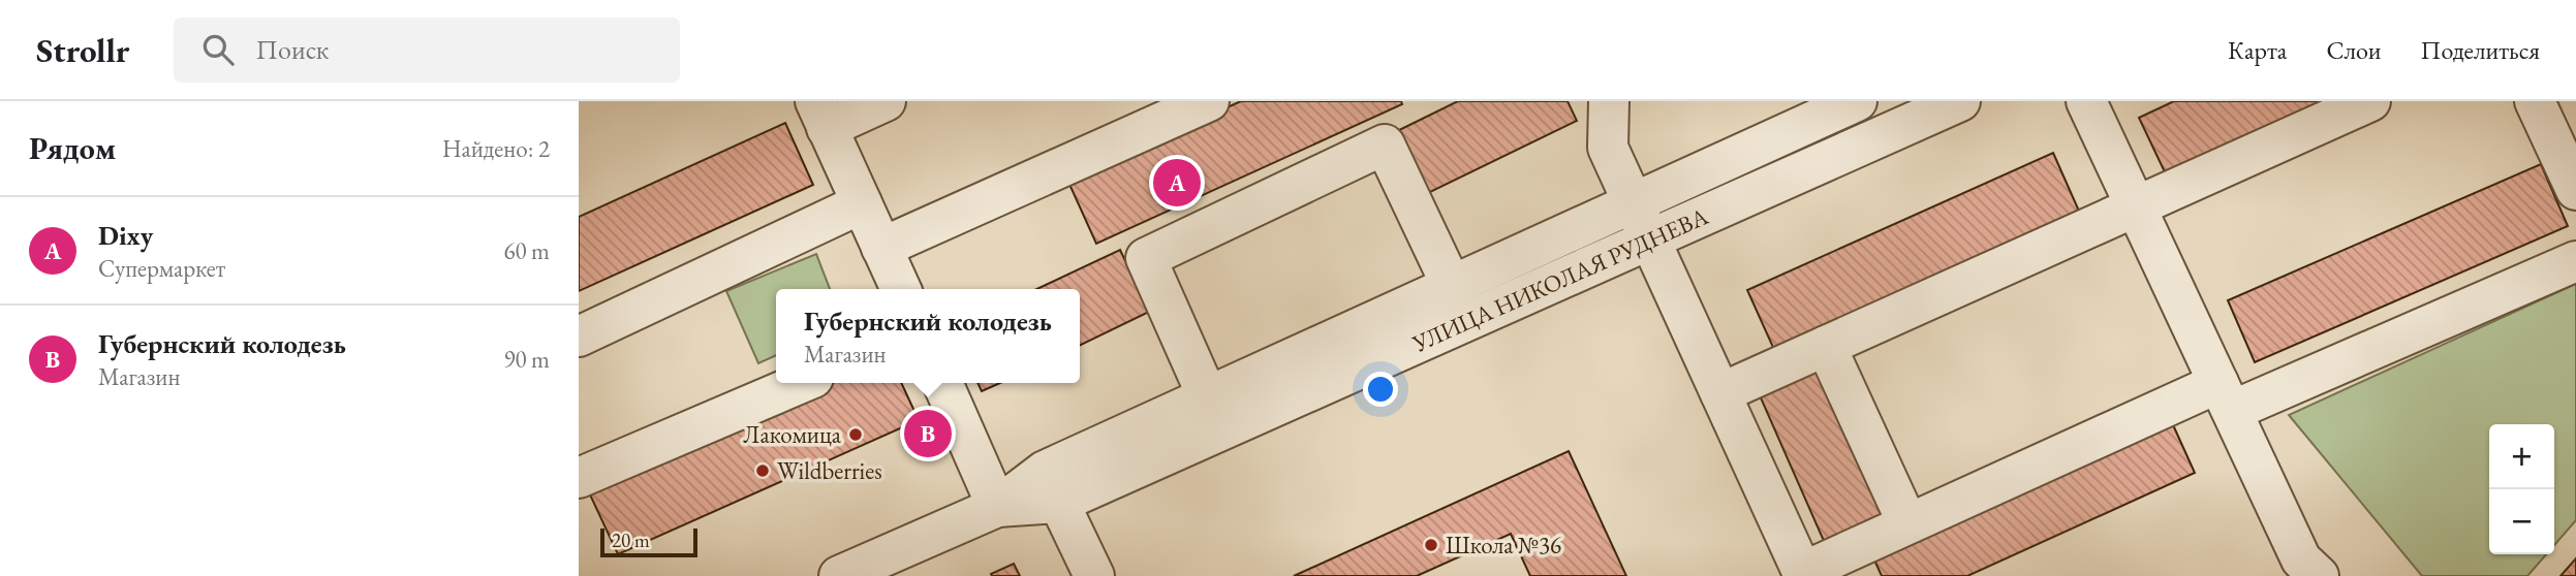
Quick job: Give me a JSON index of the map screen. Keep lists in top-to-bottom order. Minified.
{"streets":{"street":["УЛИЦА НИКОЛАЯ РУДНЕВА"]},"places":["Лакомица","Wildberries","Школа №36"],"scale_bar":"20 m","page":{"header":"Strollr","search":"Поиск","nav":["Карта","Слои","Поделиться"],"heading":["Рядом","Найдено: 2"],"pins":["A","B"],"list":[{"mark":"A","name":"Dixy","note":"Супермаркет","value":"60 m"},{"mark":"B","name":"Губернский колодезь","note":"Магазин","value":"90 m"}],"popup":["Губернский колодезь","Магазин"],"map_buttons":["+","−"],"scale":"20 m"}}
